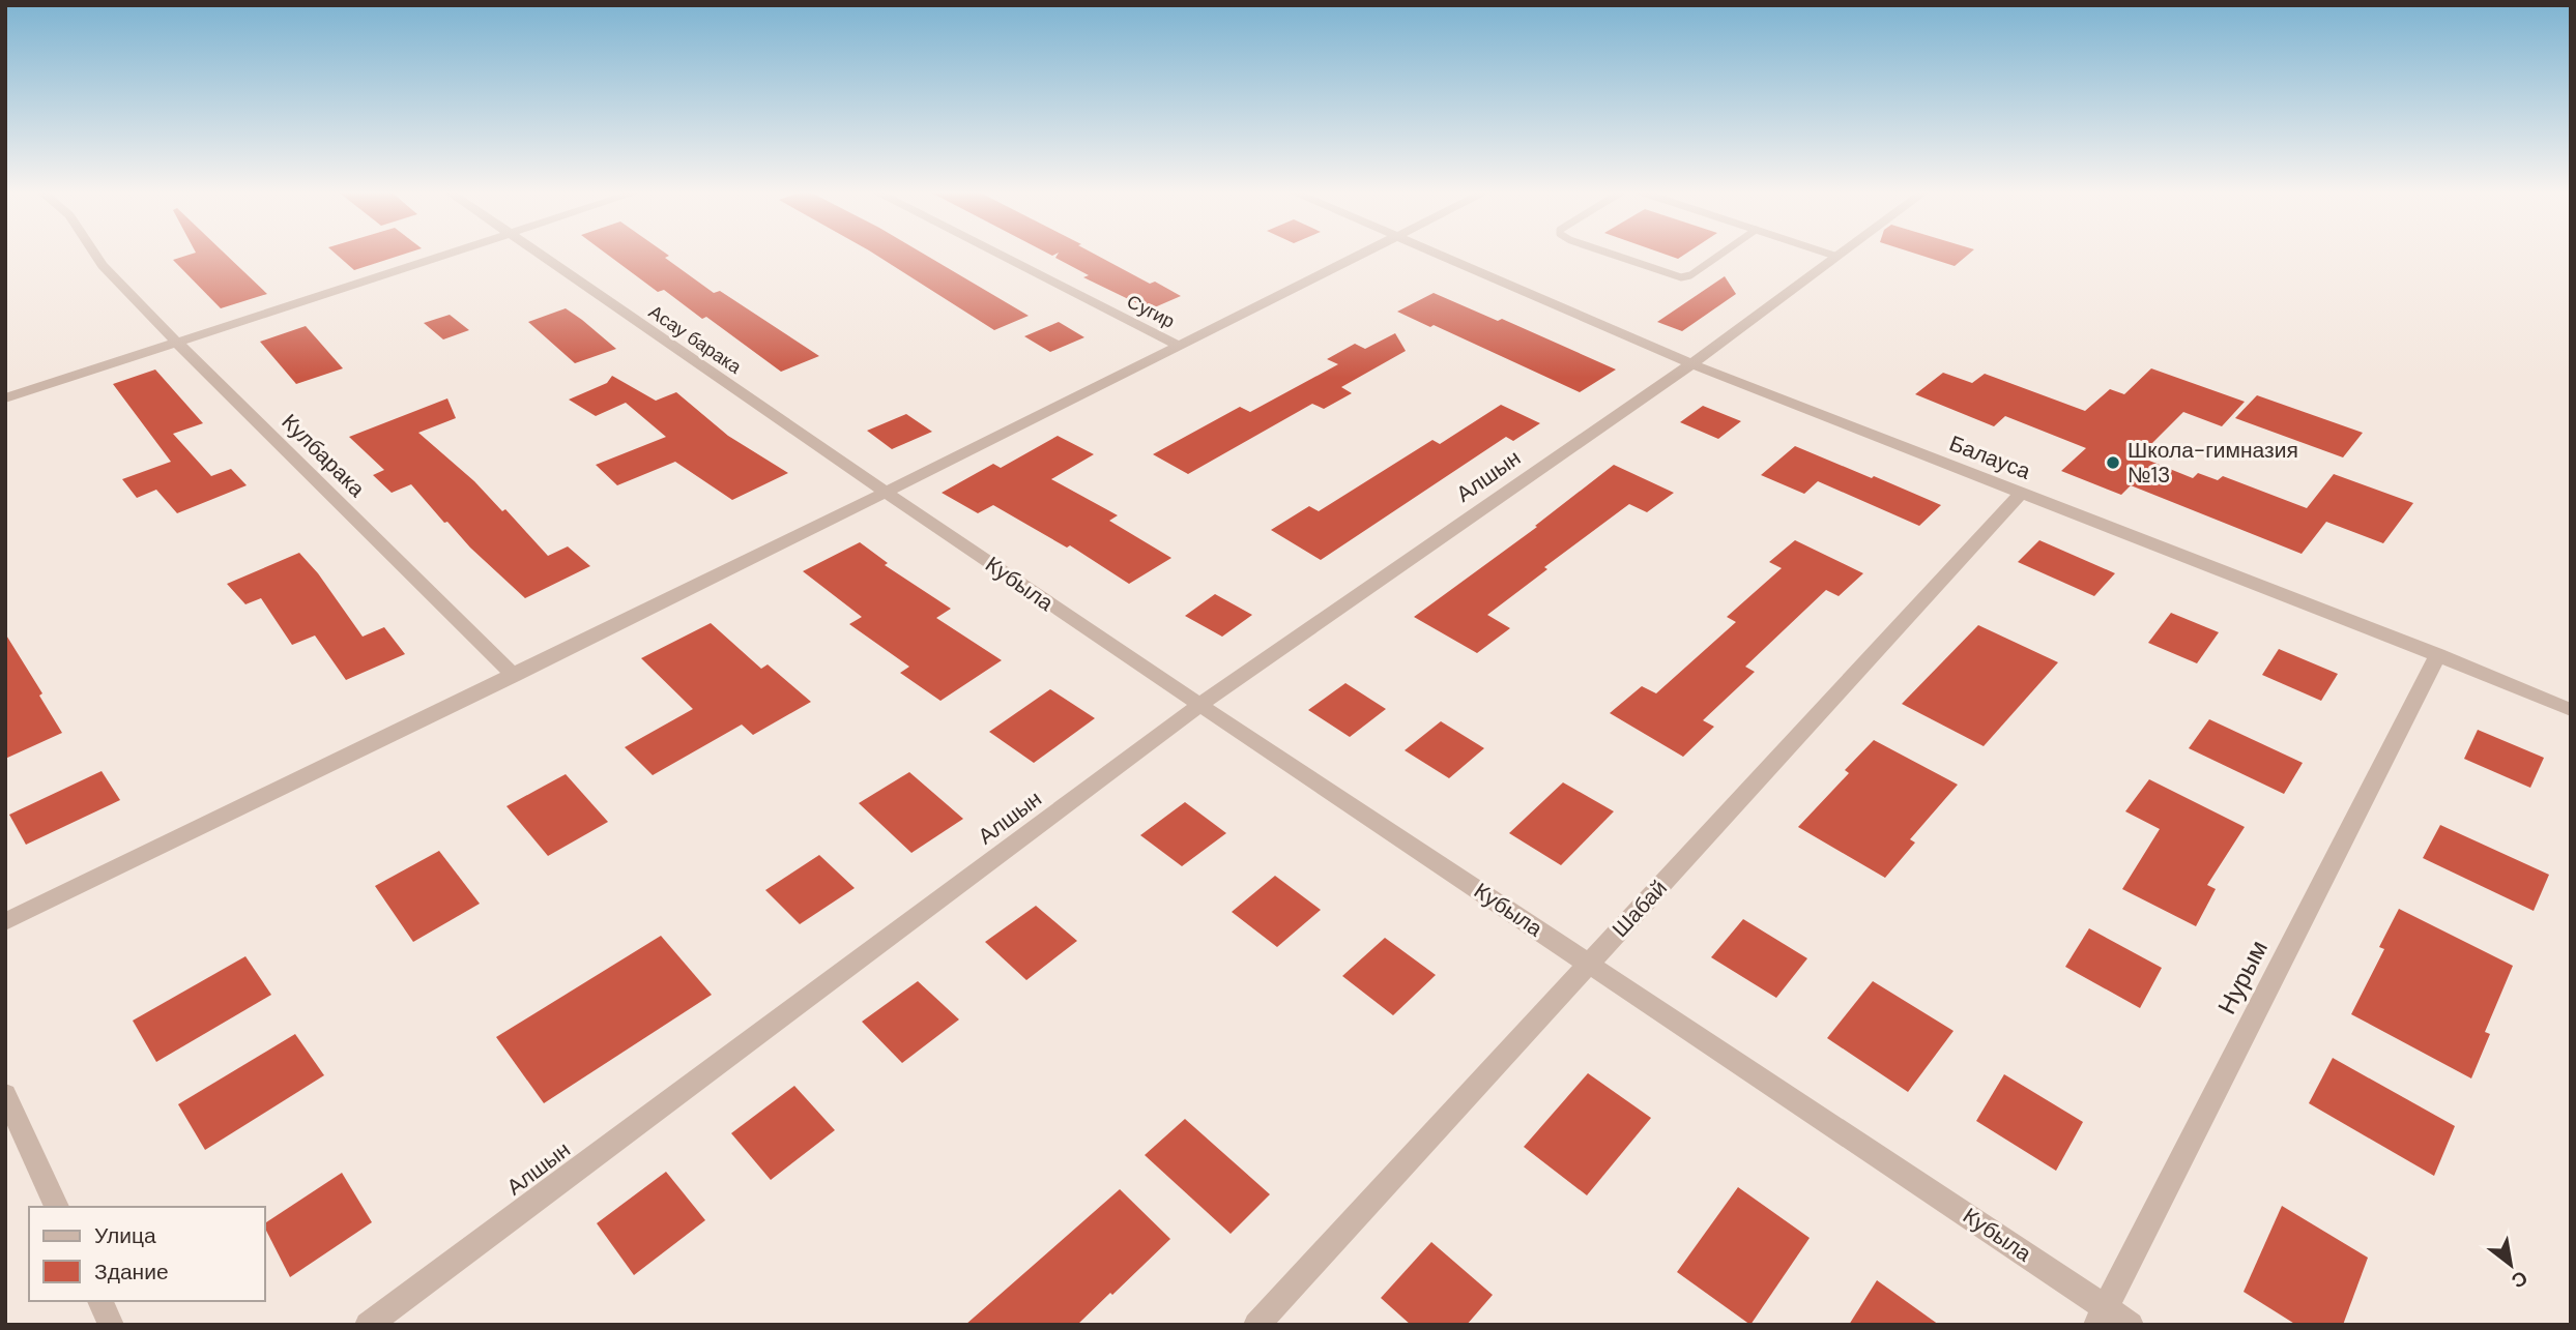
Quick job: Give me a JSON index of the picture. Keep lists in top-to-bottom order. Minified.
{"streets":{"street":["Сугир","Асау барака","Кулбарака","Балауса","Алшын","Кубыла","Шабай","Нурым"]},"crossings":[["Асау барака","Кубыла"],["Балауса","Алшын"],["Балауса","Шабай"],["Балауса","Нурым"],["Алшын","Кубыла"],["Кубыла","Шабай"],["Кубыла","Нурым"]],"places":["Школа-гимназия №13"],"legend":["Улица","Здание"],"north":"bottom right"}
